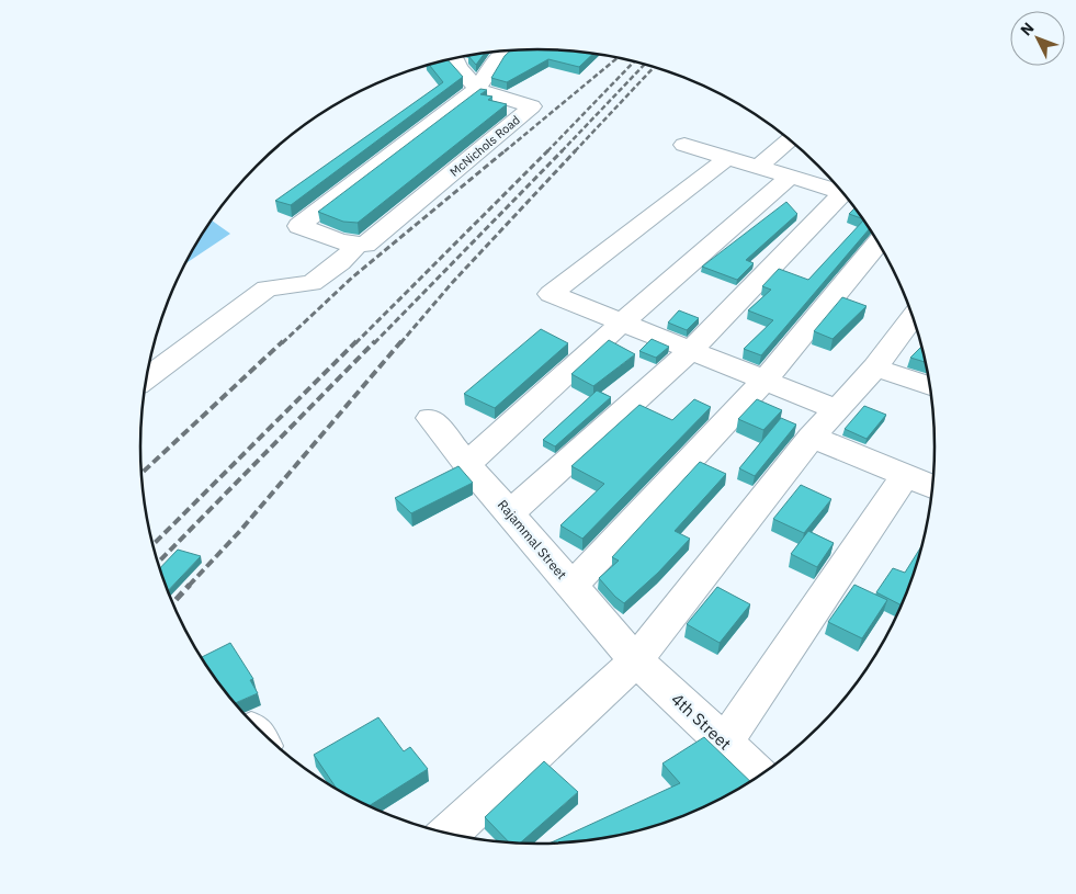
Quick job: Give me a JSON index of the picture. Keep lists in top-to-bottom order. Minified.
{"streets":{"street":["McNichols Road","Rajammal Street","4th Street"]},"crossings":[["Rajammal Street","4th Street"]],"north":"top left"}
